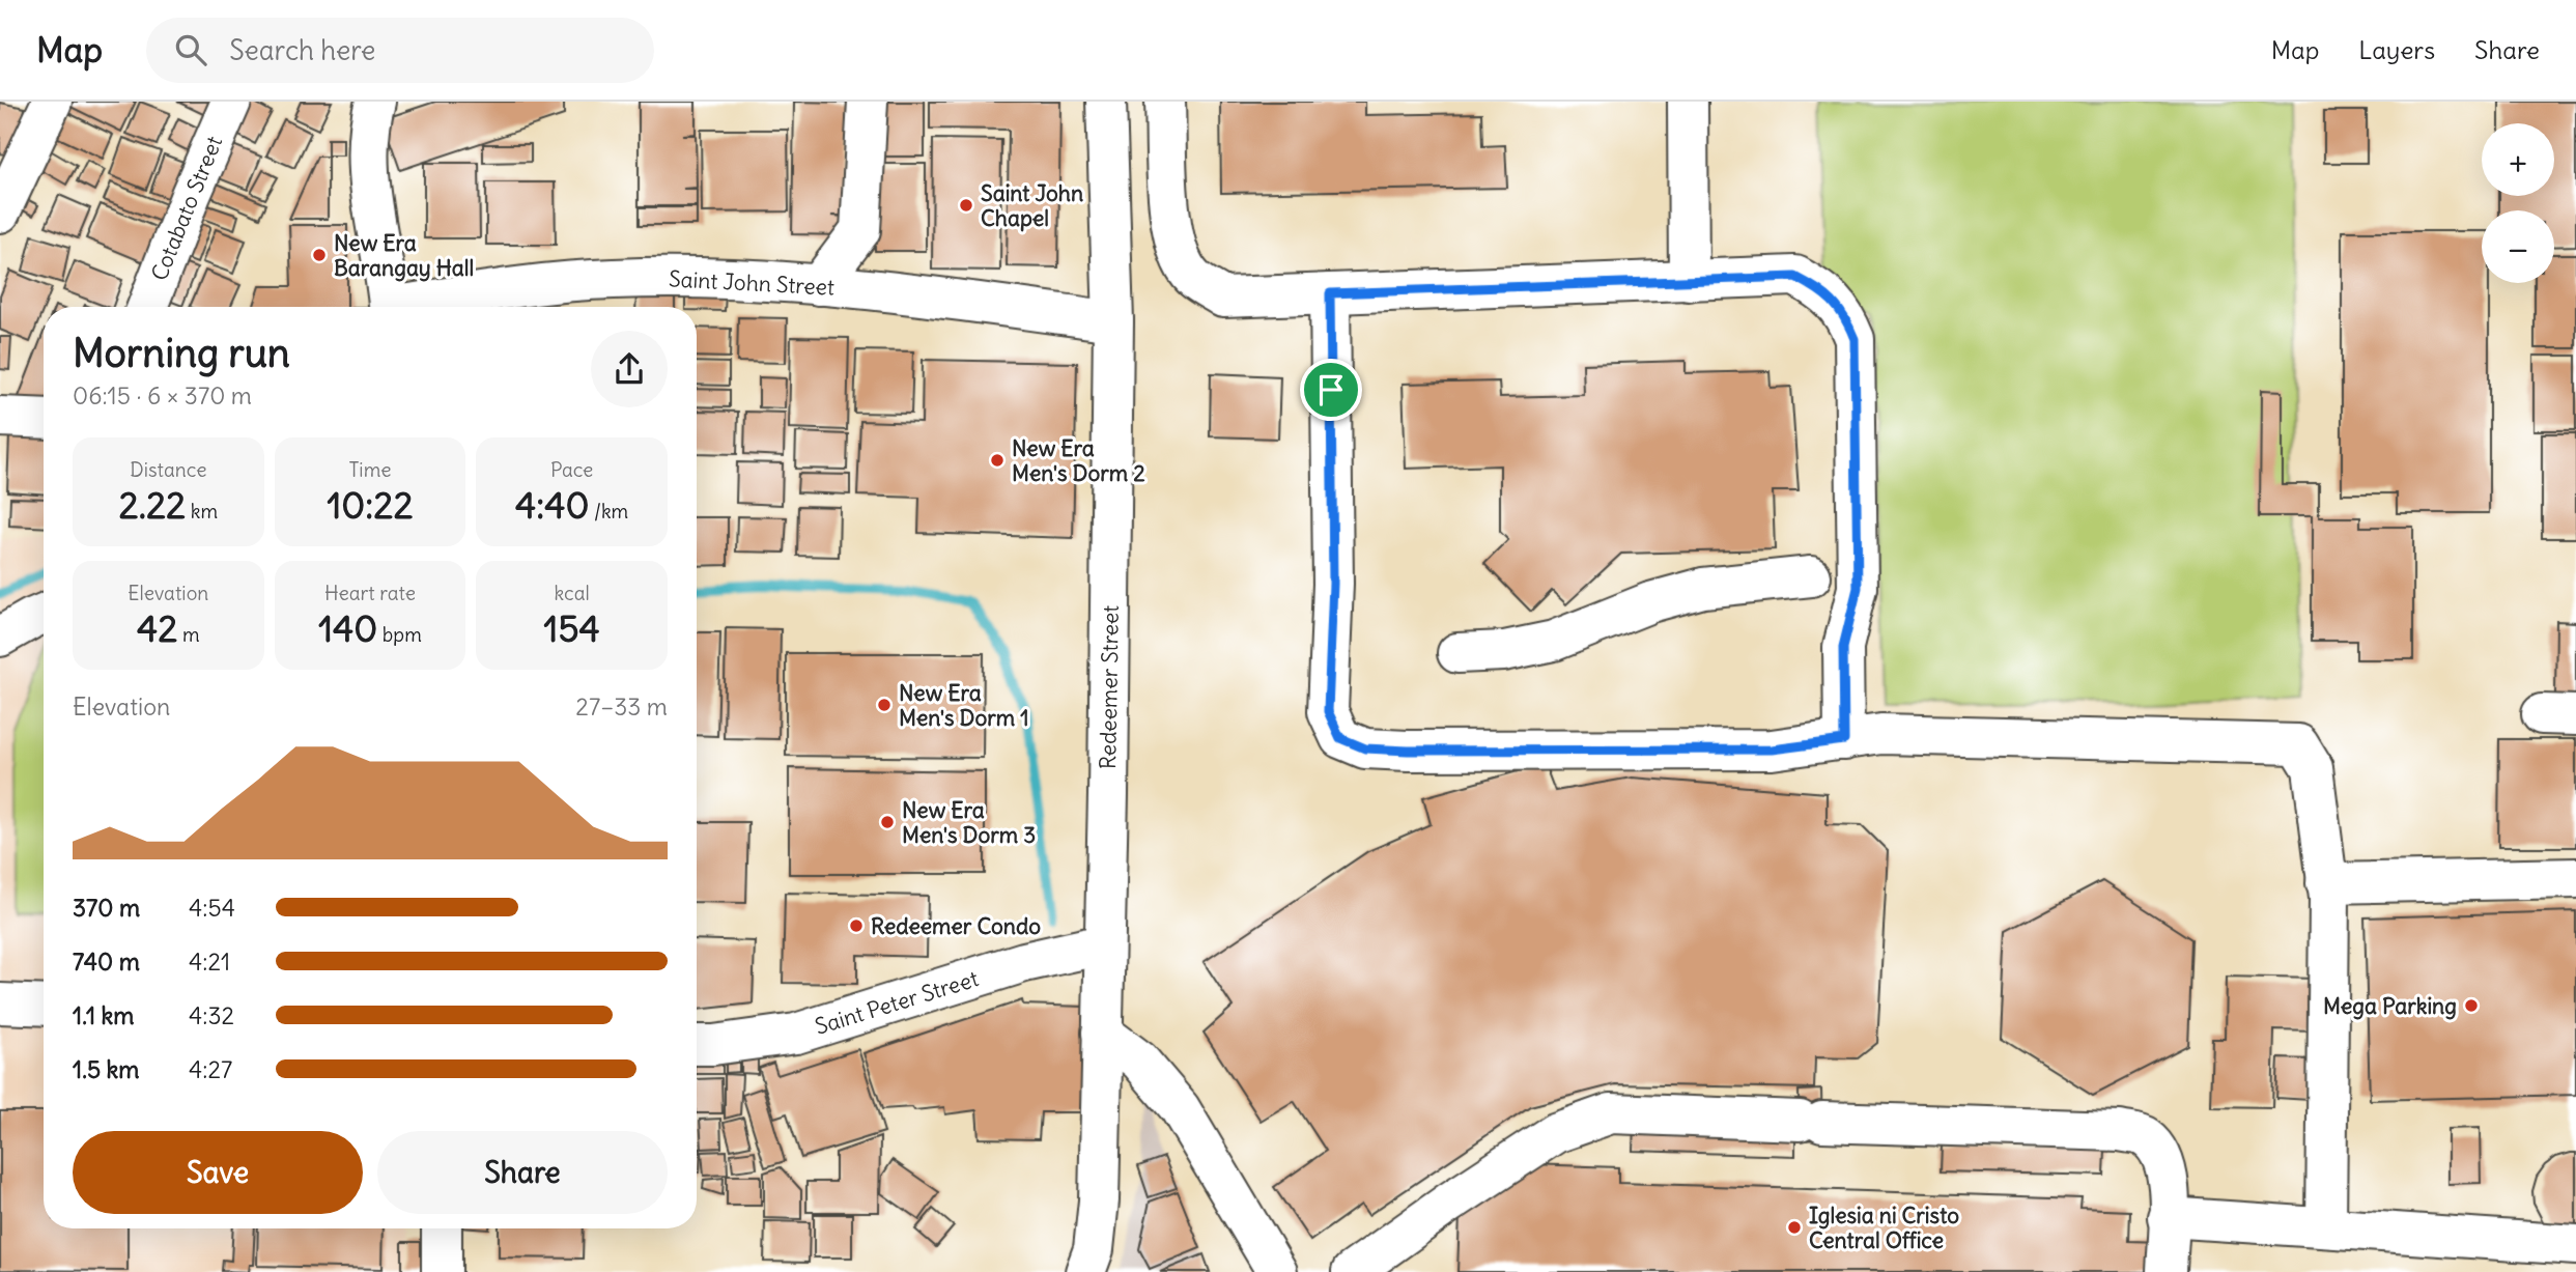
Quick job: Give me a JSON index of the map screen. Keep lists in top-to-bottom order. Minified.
{"streets":{"street":["Cotabato Street","Saint John Street","Redeemer Street","Saint Peter Street"]},"crossings":[["Saint John Street","Redeemer Street"],["Redeemer Street","Saint Peter Street"]],"places":["Saint John Chapel","New Era Barangay Hall","New Era Men's Dorm 2","New Era Men's Dorm 1","New Era Men's Dorm 3","Redeemer Condo","Mega Parking","Iglesia ni Cristo Central Office"],"page":{"header":"Map","search":"Search here","nav":["Map","Layers","Share"],"map_buttons":["+","−"],"heading":["Morning run","06:15 · 6 × 370 m"],"stats":[["Distance","2.22 km"],["Time","10:22"],["Pace","4:40 /km"],["Elevation","42 m"],["Heart rate","140 bpm"],["kcal","154"]],"chart":["Elevation","27–33 m"],"list":[{"name":"370 m","note":"4:54"},{"name":"740 m","note":"4:21"},{"name":"1.1 km","note":"4:32"},{"name":"1.5 km","note":"4:27"}],"buttons":["Save","Share"]}}
